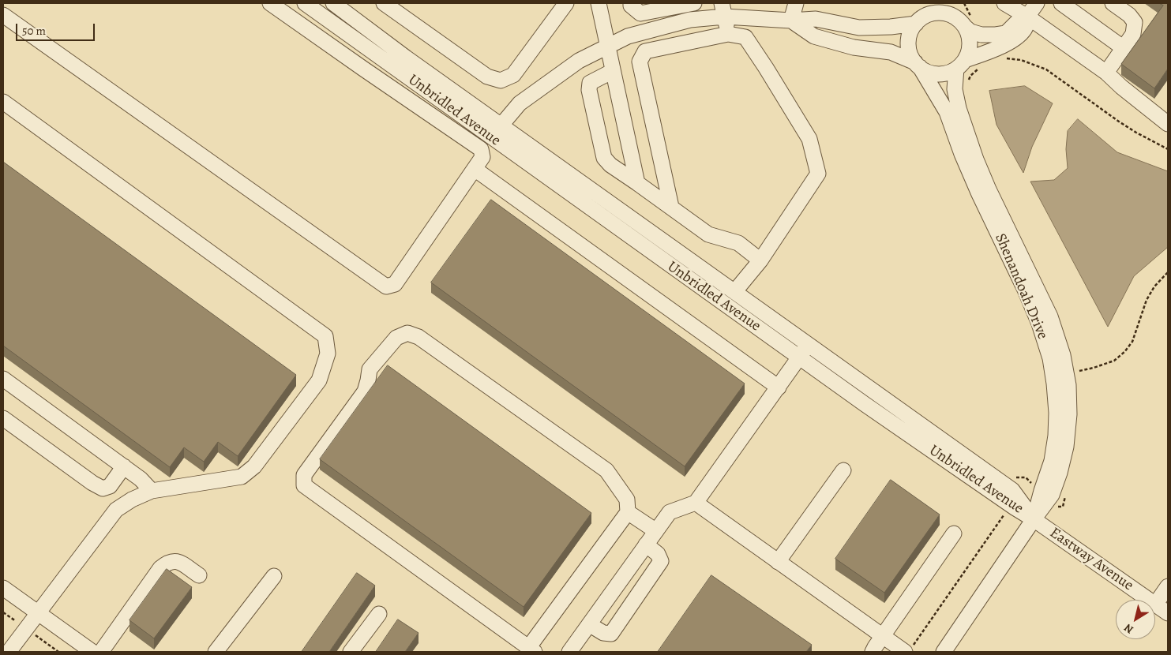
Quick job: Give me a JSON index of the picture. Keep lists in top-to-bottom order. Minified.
{"streets":{"street":["Unbridled Avenue","Shenandoah Drive","Eastway Avenue"]},"crossings":[["Unbridled Avenue","Shenandoah Drive"],["Unbridled Avenue","Eastway Avenue"],["Shenandoah Drive","Eastway Avenue"]],"scale_bar":"50 m","north":"bottom left"}
